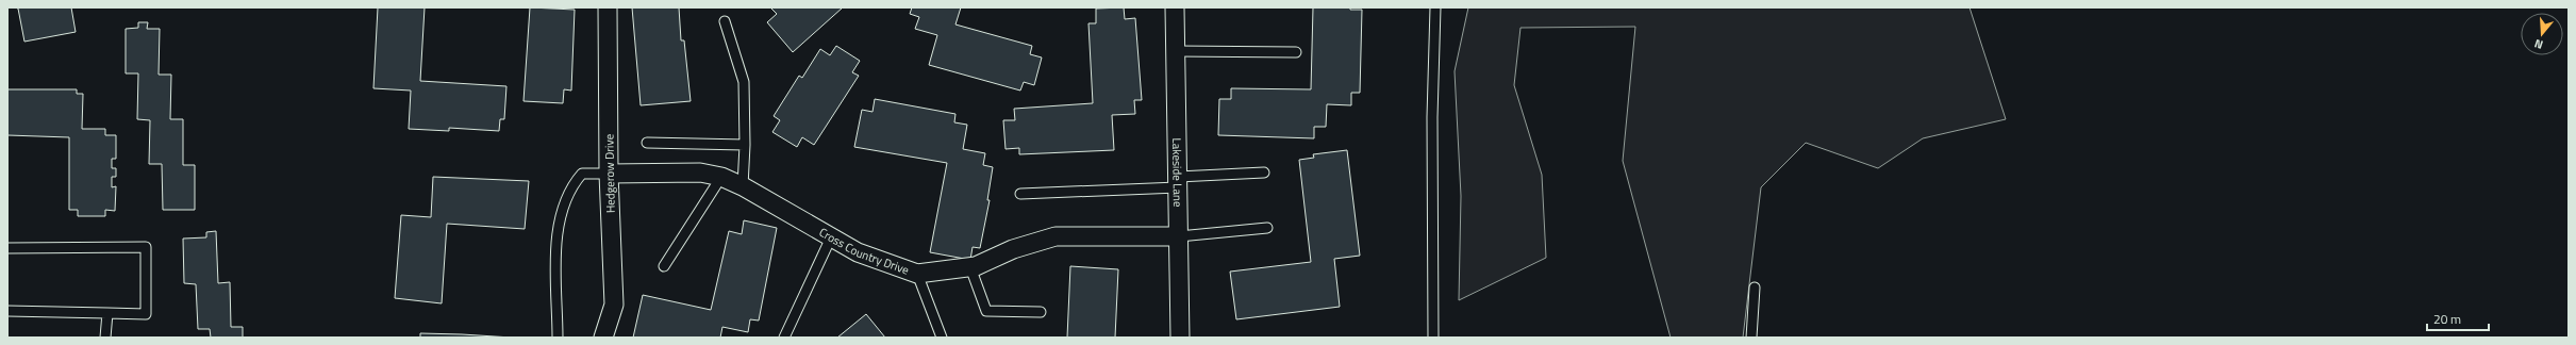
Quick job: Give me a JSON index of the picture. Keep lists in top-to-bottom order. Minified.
{"streets":{"street":["Lakeside Lane","Hedgerow Drive","Cross Country Drive"]},"crossings":[["Lakeside Lane","Cross Country Drive"],["Hedgerow Drive","Cross Country Drive"]],"scale_bar":"20 m","north":"bottom"}
